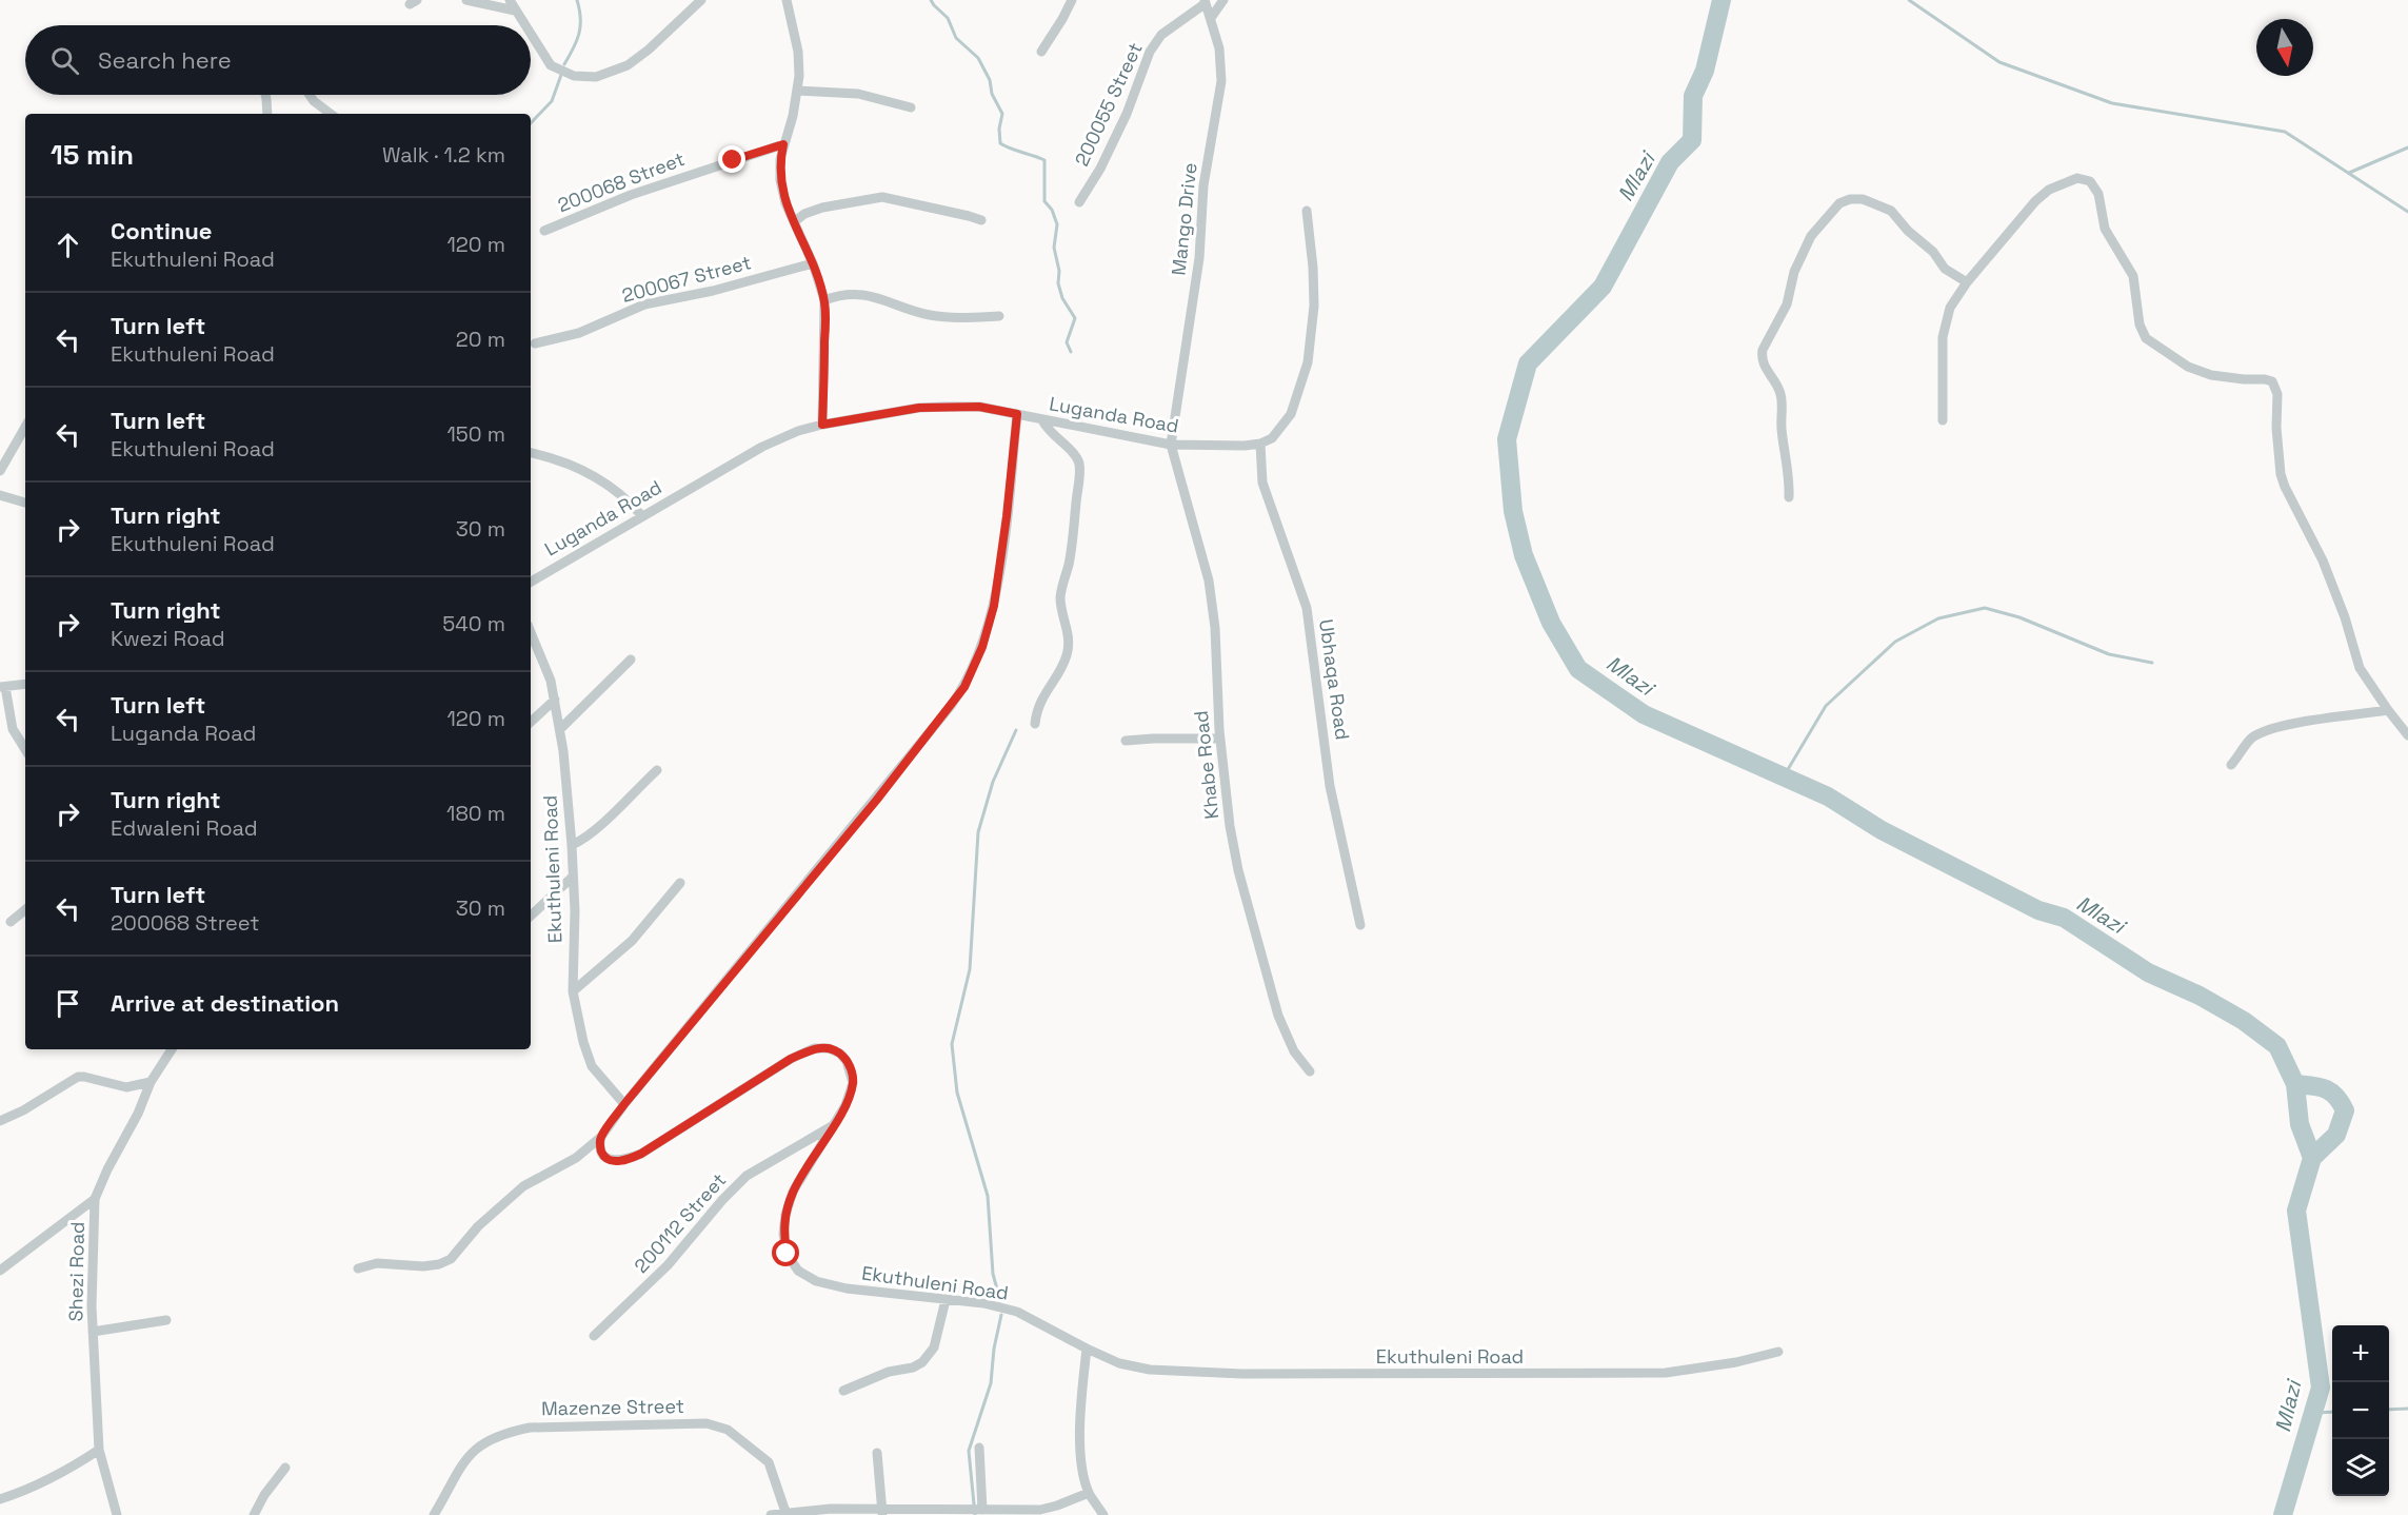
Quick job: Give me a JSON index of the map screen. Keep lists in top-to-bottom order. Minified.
{"streets":{"street":["200055 Street","200068 Street","Mango Drive","200067 Street","Luganda Road","Ubhaqa Road","Khabe Road","Ekuthuleni Road","200112 Street","Shezi Road","Mazenze Street"]},"crossings":[["200055 Street","Mango Drive"],["Mango Drive","Luganda Road"],["Mango Drive","Khabe Road"],["Luganda Road","Ubhaqa Road"],["Luganda Road","Khabe Road"],["Ekuthuleni Road","200112 Street"]],"water":["Mlazi"],"north":"bottom","page":{"search":"Search here","heading":["15 min","Walk · 1.2 km"],"list":[["Continue","Ekuthuleni Road","120 m"],["Turn left","Ekuthuleni Road","20 m"],["Turn left","Ekuthuleni Road","150 m"],["Turn right","Ekuthuleni Road","30 m"],["Turn right","Kwezi Road","540 m"],["Turn left","Luganda Road","120 m"],["Turn right","Edwaleni Road","180 m"],["Turn left","200068 Street","30 m"],"Arrive at destination"],"map_buttons":["+","−"]}}
